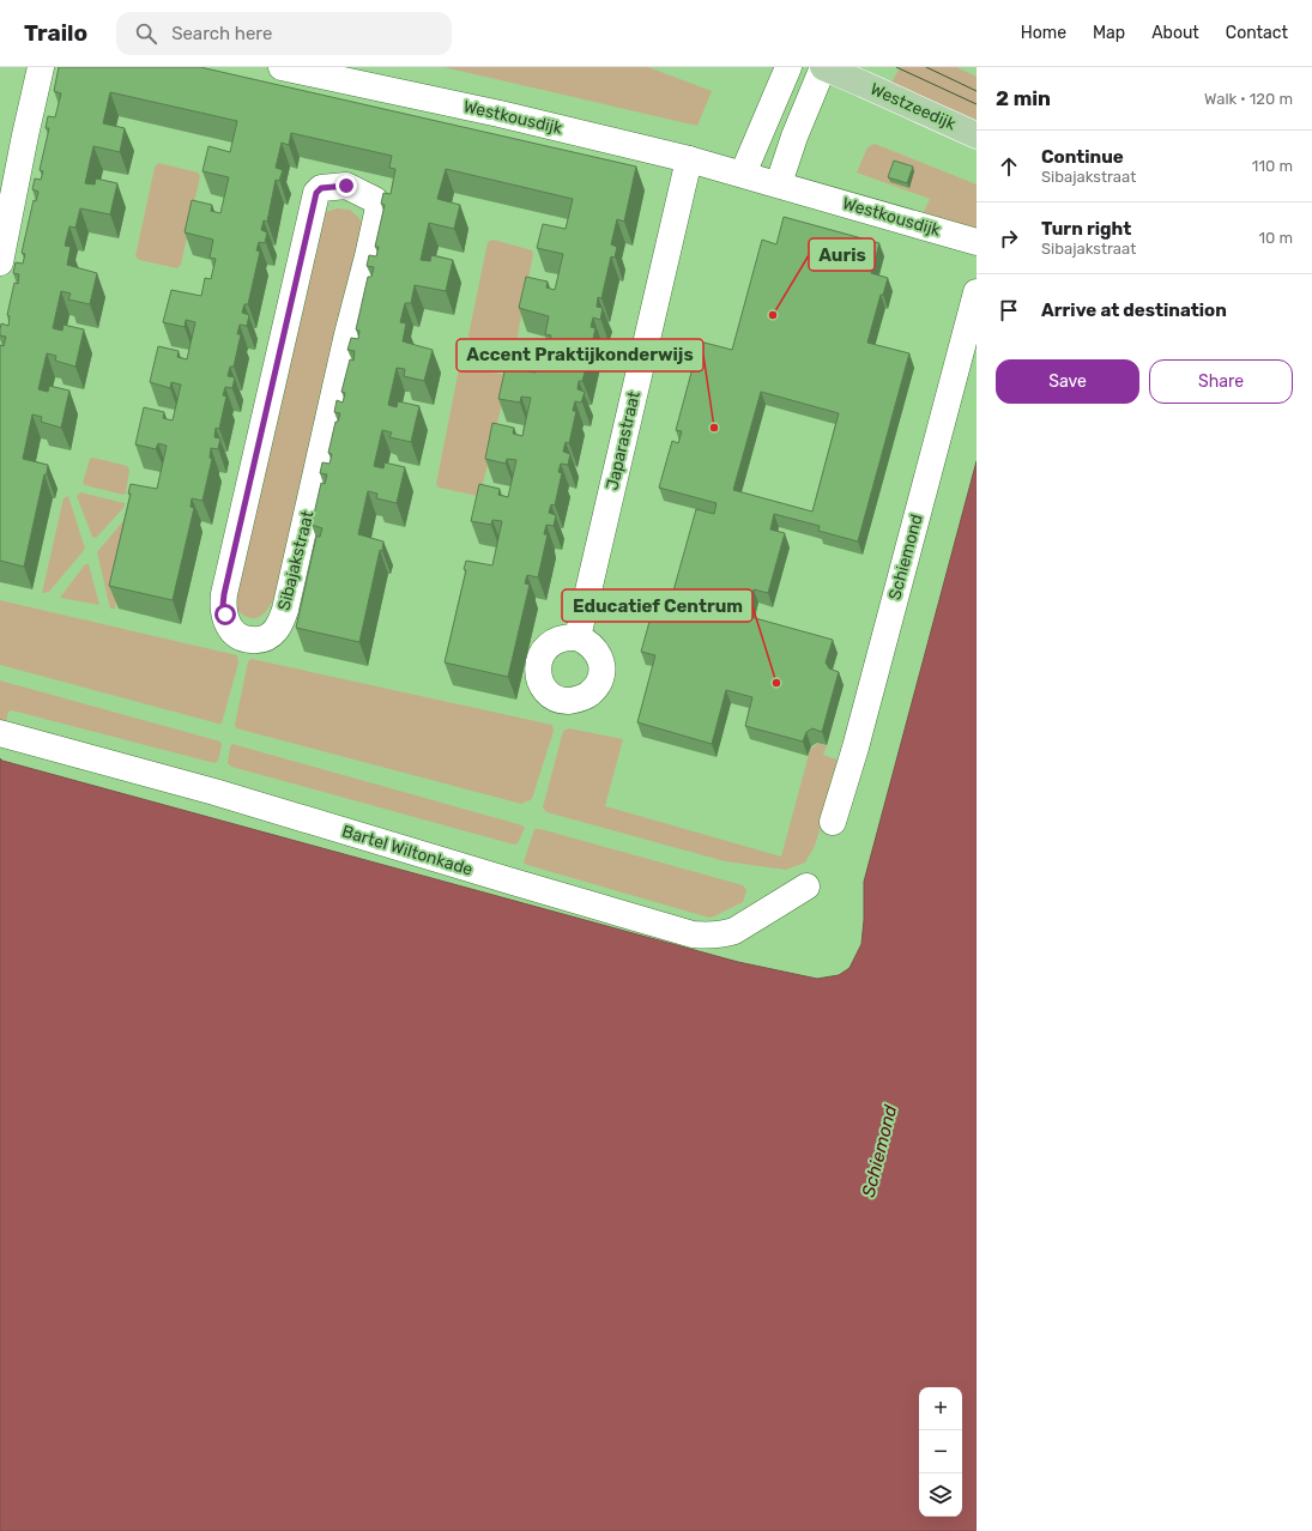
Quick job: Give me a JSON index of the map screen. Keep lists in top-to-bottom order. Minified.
{"streets":{"main road":["Westzeedijk"],"street":["Westkousdijk","Japarastraat","Schiemond","Sibajakstraat","Bartel Wiltonkade"]},"crossings":[["Westkousdijk","Japarastraat"]],"water":["Schiemond"],"places":["Auris","Accent Praktijkonderwijs","Educatief Centrum"],"page":{"header":"Trailo","search":"Search here","nav":["Home","Map","About","Contact"],"heading":["2 min","Walk · 120 m"],"list":[["Continue","Sibajakstraat","110 m"],["Turn right","Sibajakstraat","10 m"],"Arrive at destination"],"buttons":["Save","Share"],"map_buttons":["+","−"]}}
